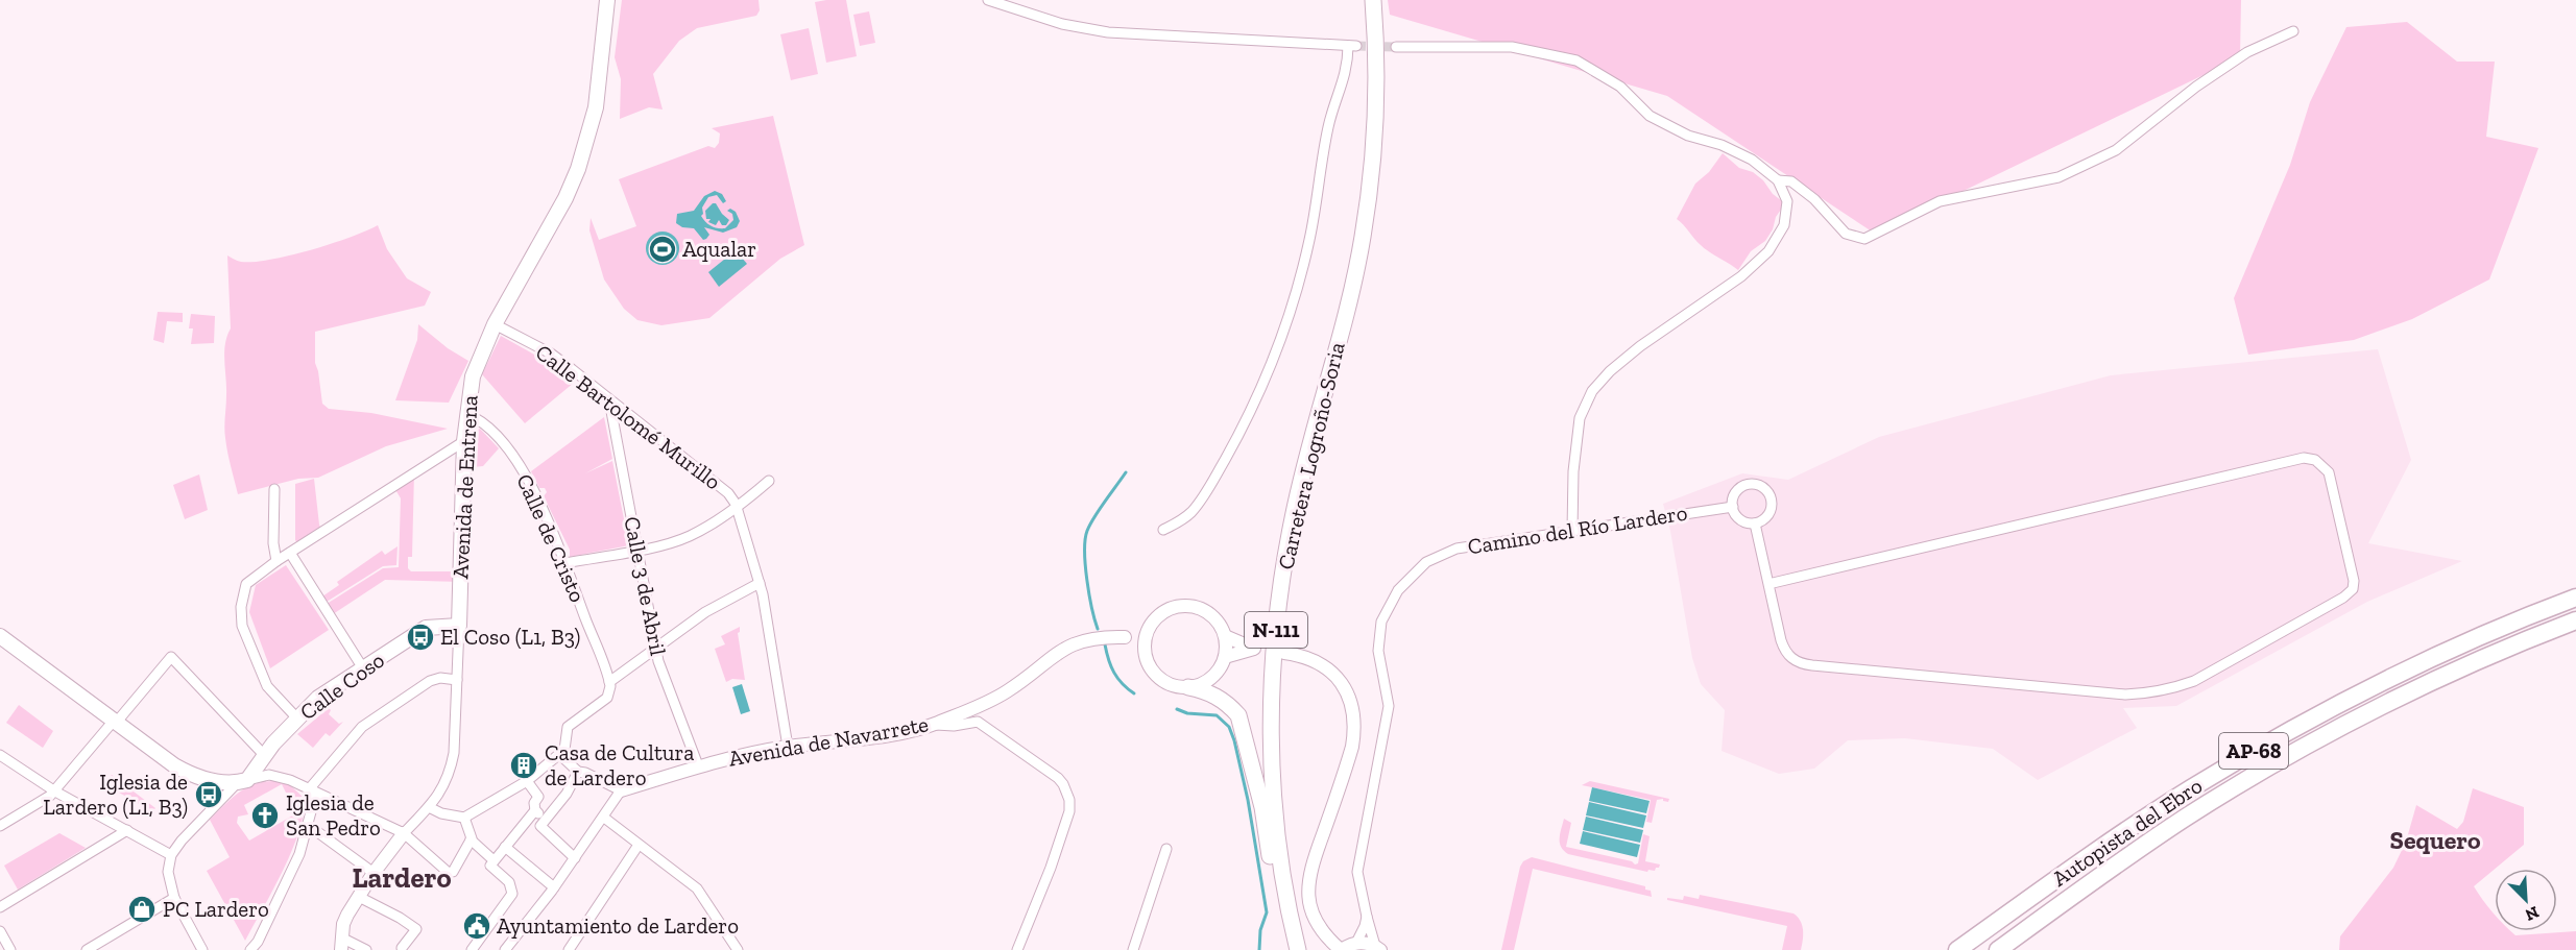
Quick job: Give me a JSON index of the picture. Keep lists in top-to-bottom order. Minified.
{"streets":{"highway":["Carretera Logroño-Soria","N-111","AP-68","Autopista del Ebro"],"main road":["Avenida de Entrena","Calle Coso"],"street":["Calle Bartolomé Murillo","Camino del Río Lardero","Calle de Cristo","Calle 3 de Abril","Avenida de Navarrete"]},"crossings":[["Calle Bartolomé Murillo","Avenida de Entrena"],["Calle Bartolomé Murillo","Calle 3 de Abril"],["Calle Bartolomé Murillo","Avenida de Navarrete"],["Avenida de Entrena","Calle de Cristo"],["Avenida de Entrena","Calle Coso"],["Calle 3 de Abril","Avenida de Navarrete"]],"districts":["Sequero","Lardero"],"places":{"sports":["Aqualar"],"bus stop":["El Coso (L1, B3)","Iglesia de Lardero (L1, B3)"],"building":["Casa de Cultura de Lardero"],"church":["Iglesia de San Pedro"],"shop":["PC Lardero"],"public building":["Ayuntamiento de Lardero"]},"north":"bottom right"}
